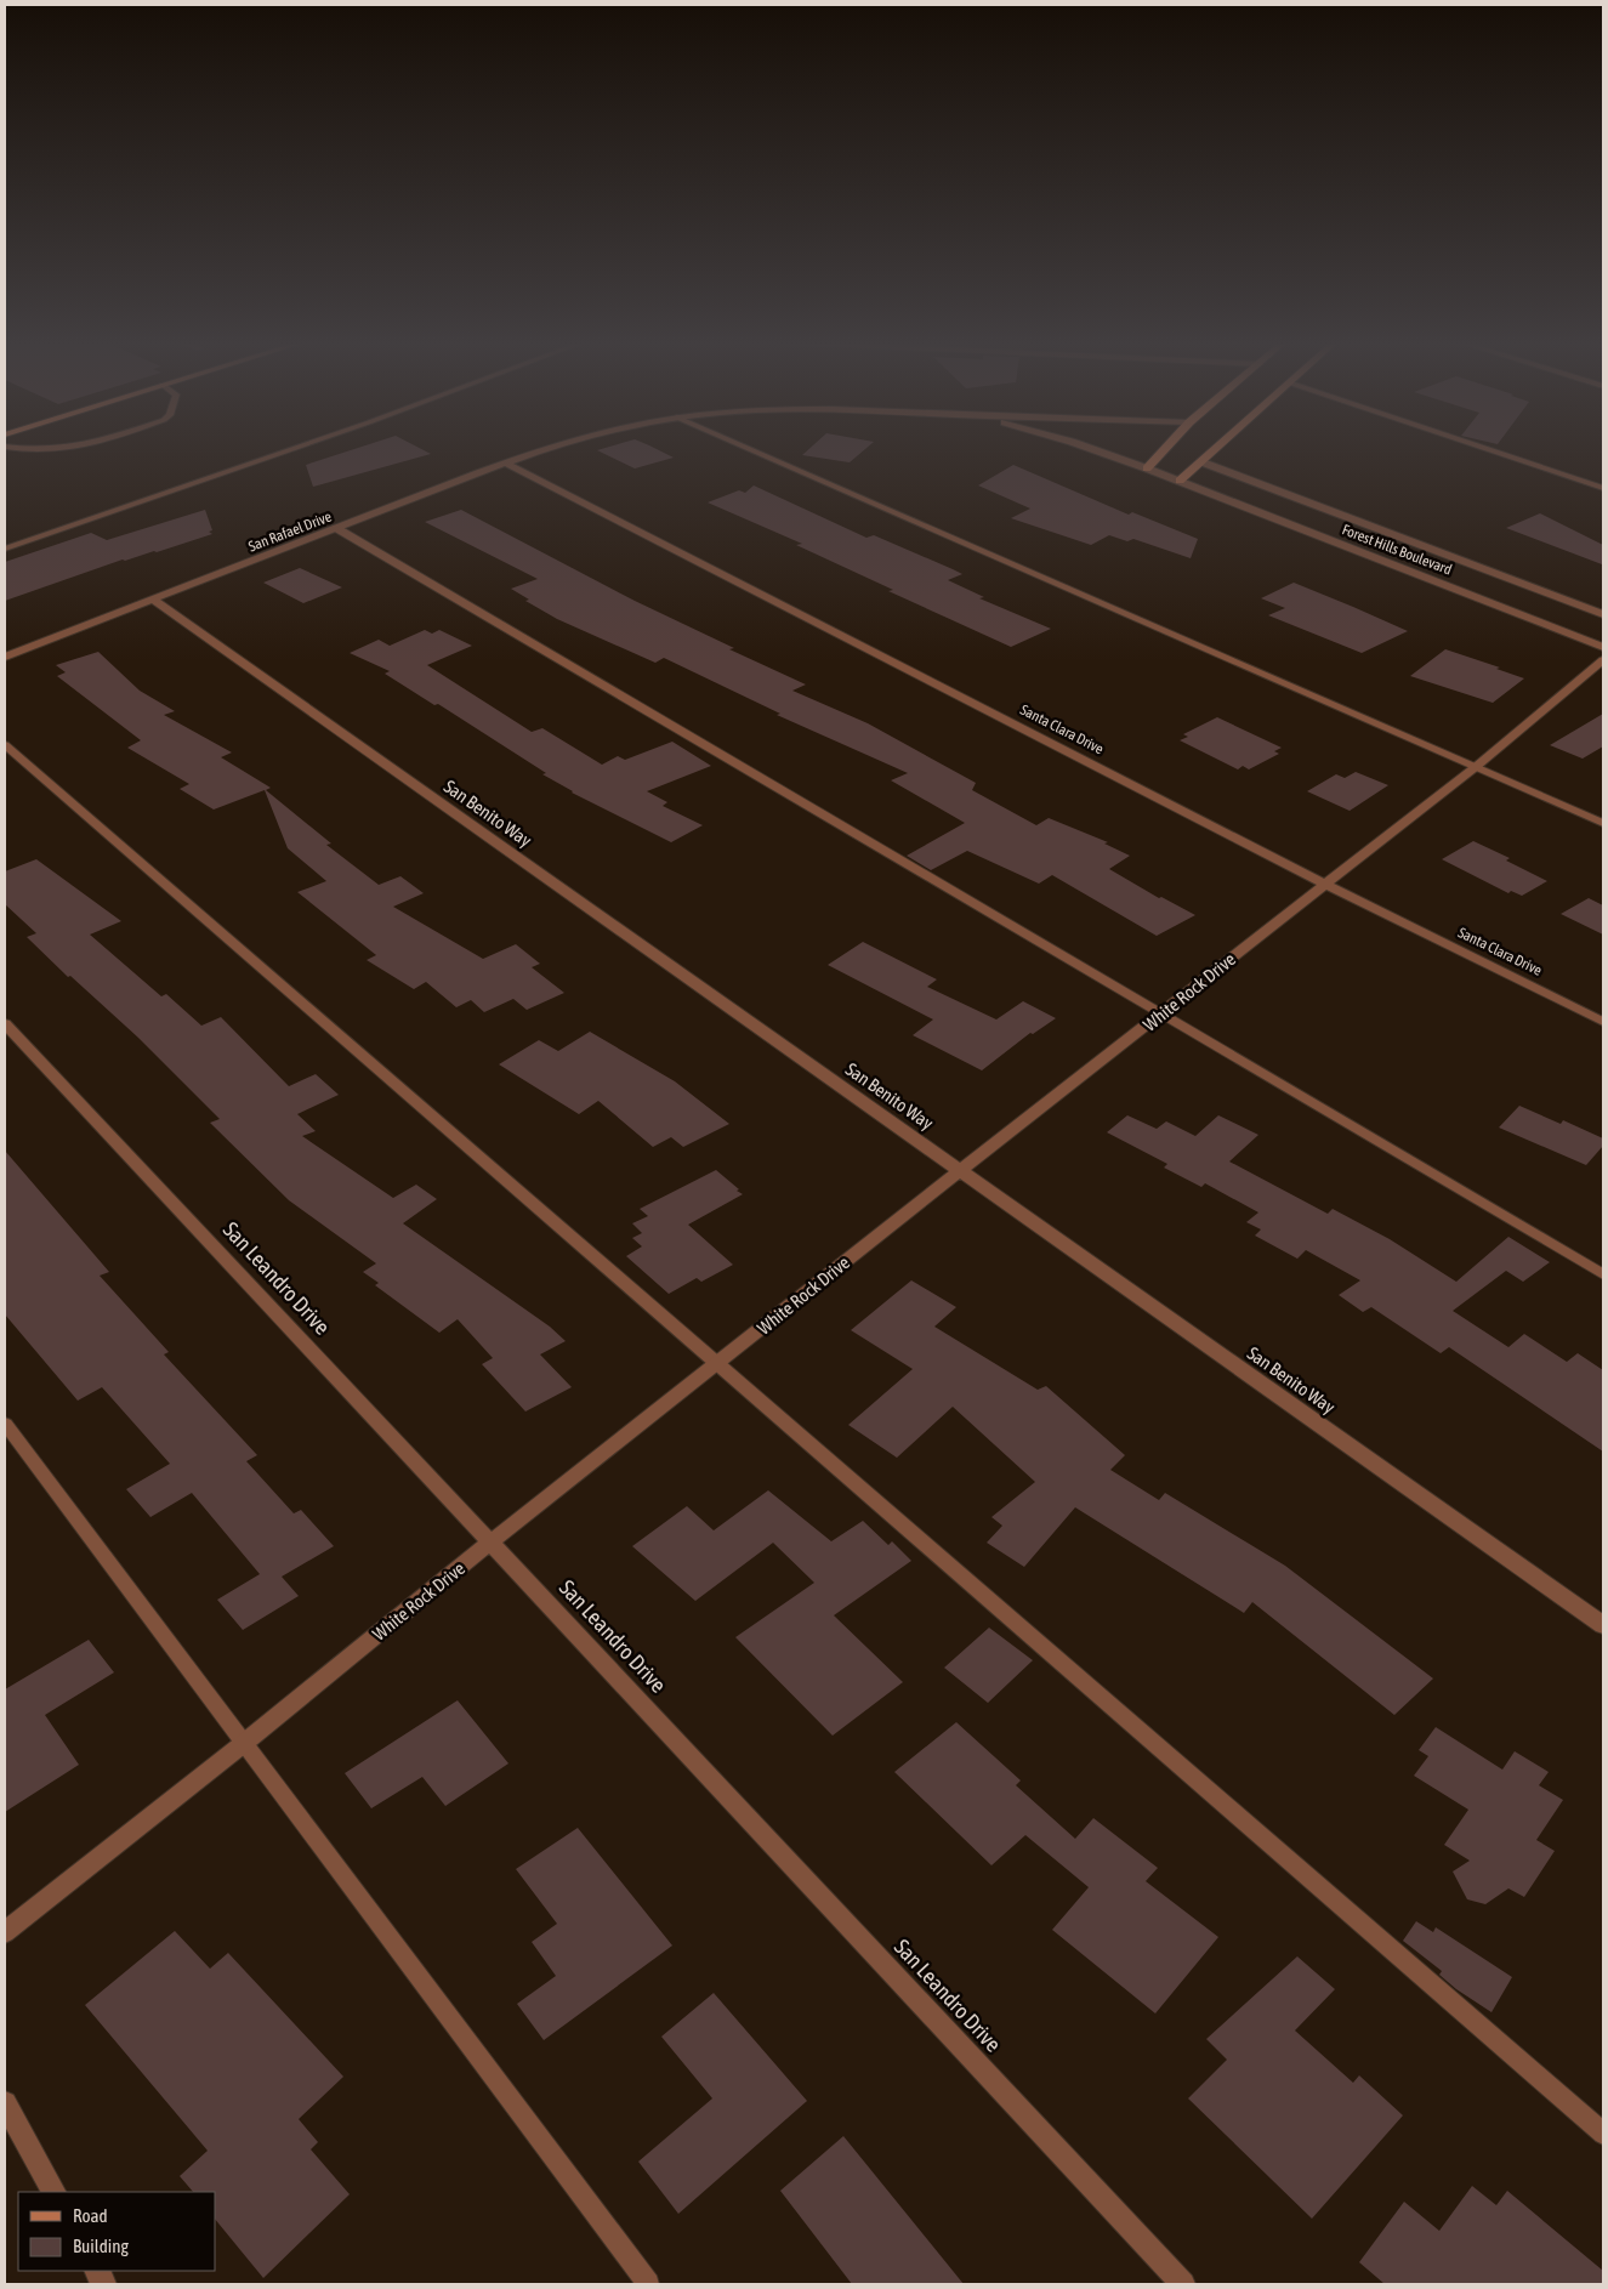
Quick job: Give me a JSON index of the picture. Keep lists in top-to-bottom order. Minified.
{"streets":{"street":["San Rafael Drive","Forest Hills Boulevard","Santa Clara Drive","San Benito Way","White Rock Drive","San Leandro Drive"]},"crossings":[["San Rafael Drive","Forest Hills Boulevard"],["San Rafael Drive","Santa Clara Drive"],["San Rafael Drive","San Benito Way"],["Santa Clara Drive","White Rock Drive"],["San Benito Way","White Rock Drive"],["White Rock Drive","San Leandro Drive"]],"legend":["Road","Building"]}
